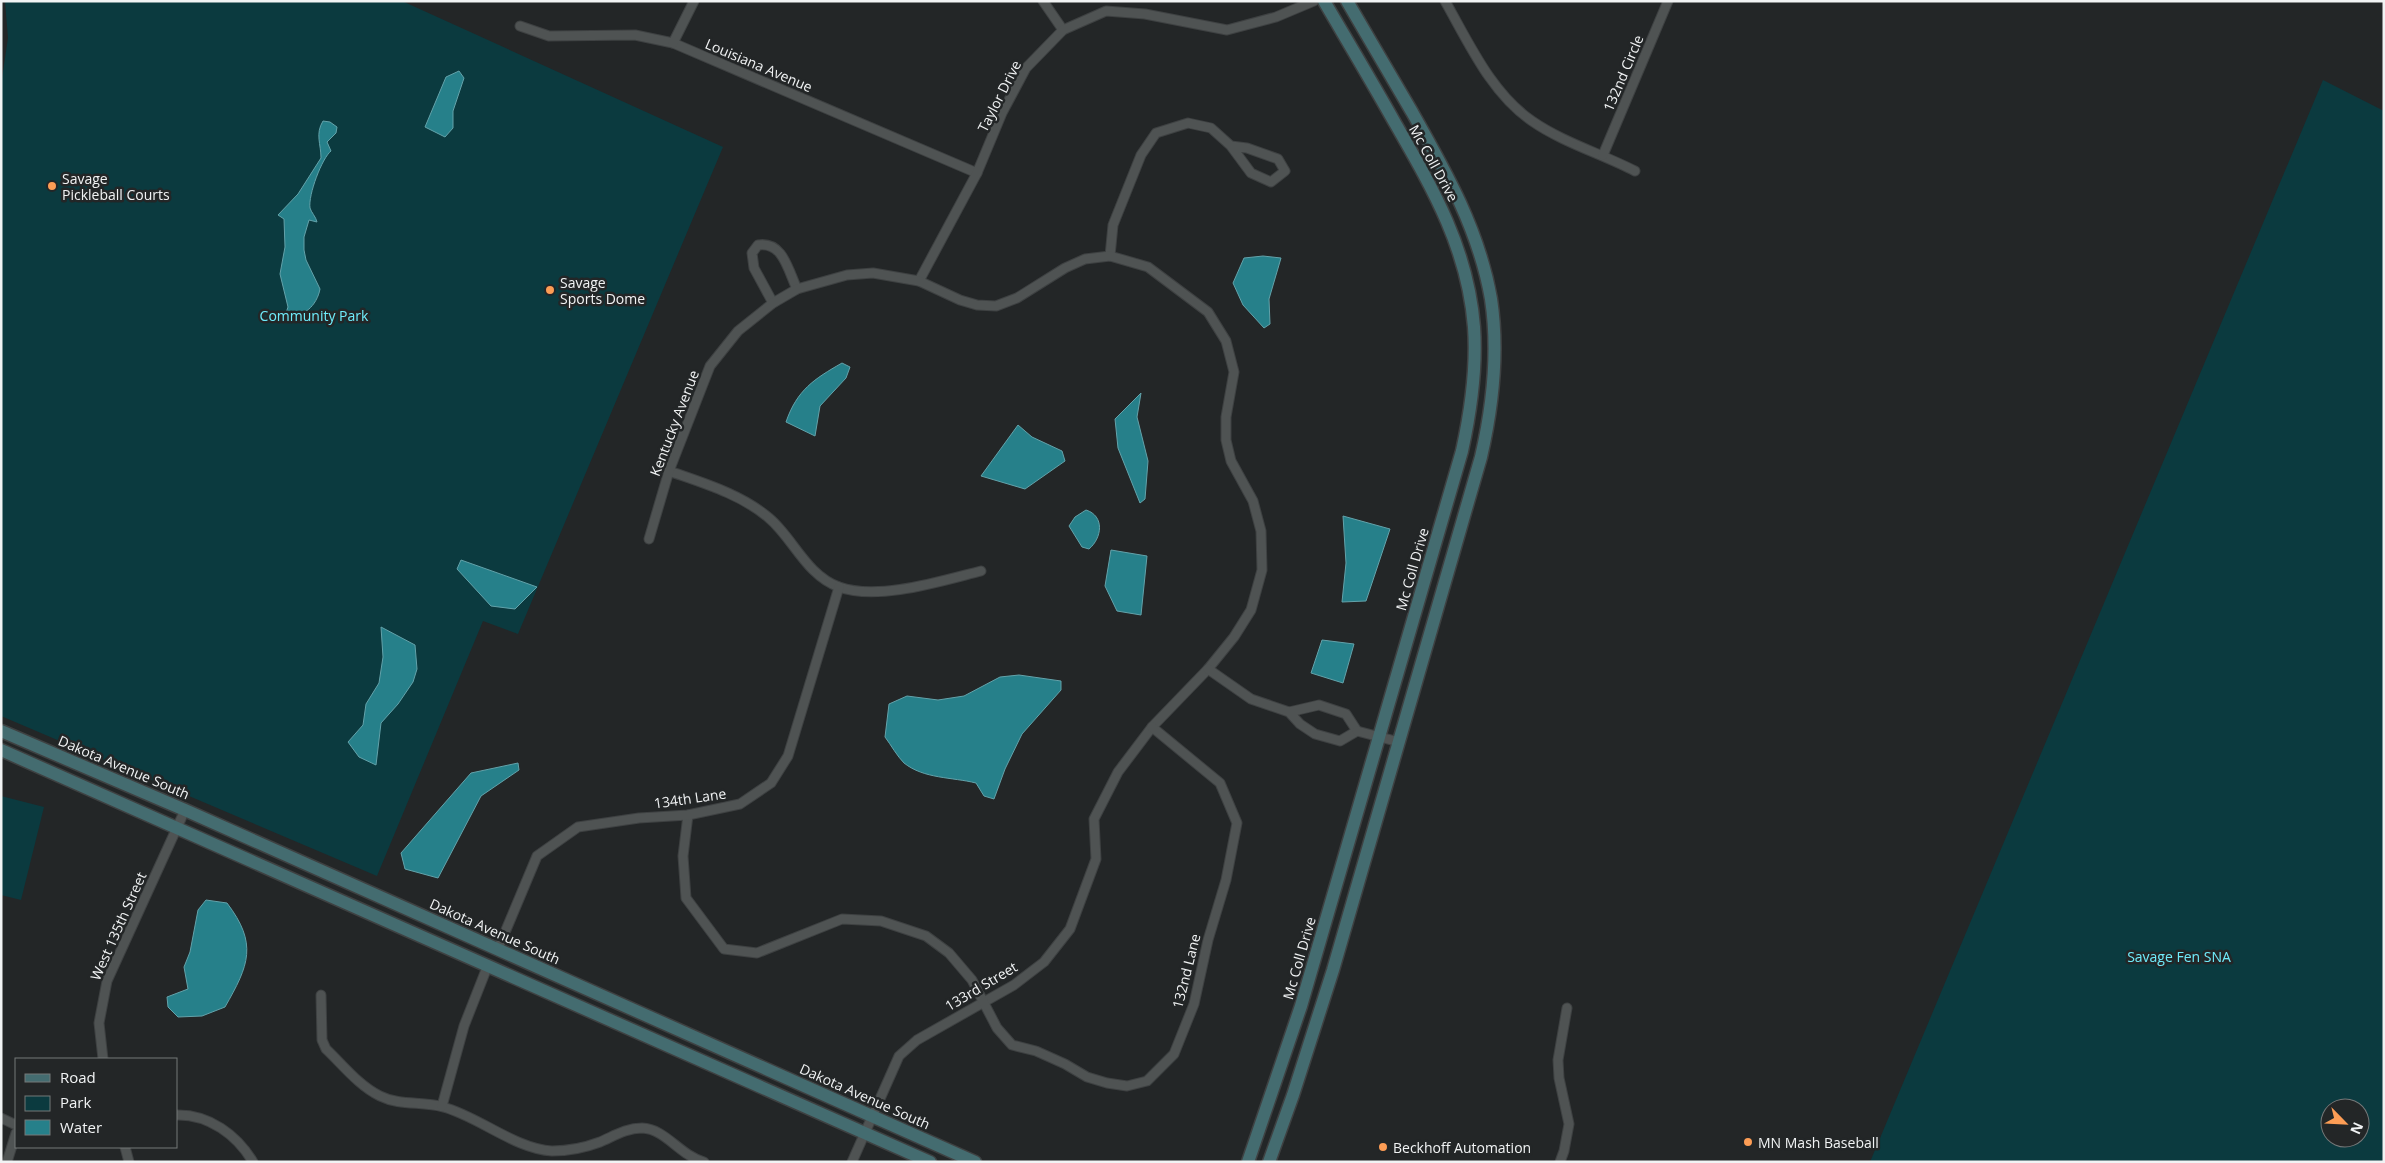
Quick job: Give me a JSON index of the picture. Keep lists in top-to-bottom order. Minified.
{"streets":{"main road":["Mc Coll Drive","Dakota Avenue South"],"street":["Louisiana Avenue","132nd Circle","Taylor Drive","Kentucky Avenue","134th Lane","West 135th Street","132nd Lane","133rd Street"]},"crossings":[["Louisiana Avenue","Taylor Drive"],["Taylor Drive","Kentucky Avenue"],["Kentucky Avenue","133rd Street"],["Dakota Avenue South","134th Lane"],["Dakota Avenue South","West 135th Street"],["Dakota Avenue South","133rd Street"],["134th Lane","132nd Lane"],["132nd Lane","133rd Street"]],"parks":["Community Park","Savage Fen SNA"],"places":["Savage Pickleball Courts","Savage Sports Dome","MN Mash Baseball","Beckhoff Automation"],"legend":["Road","Park","Water"],"north":"bottom right"}
